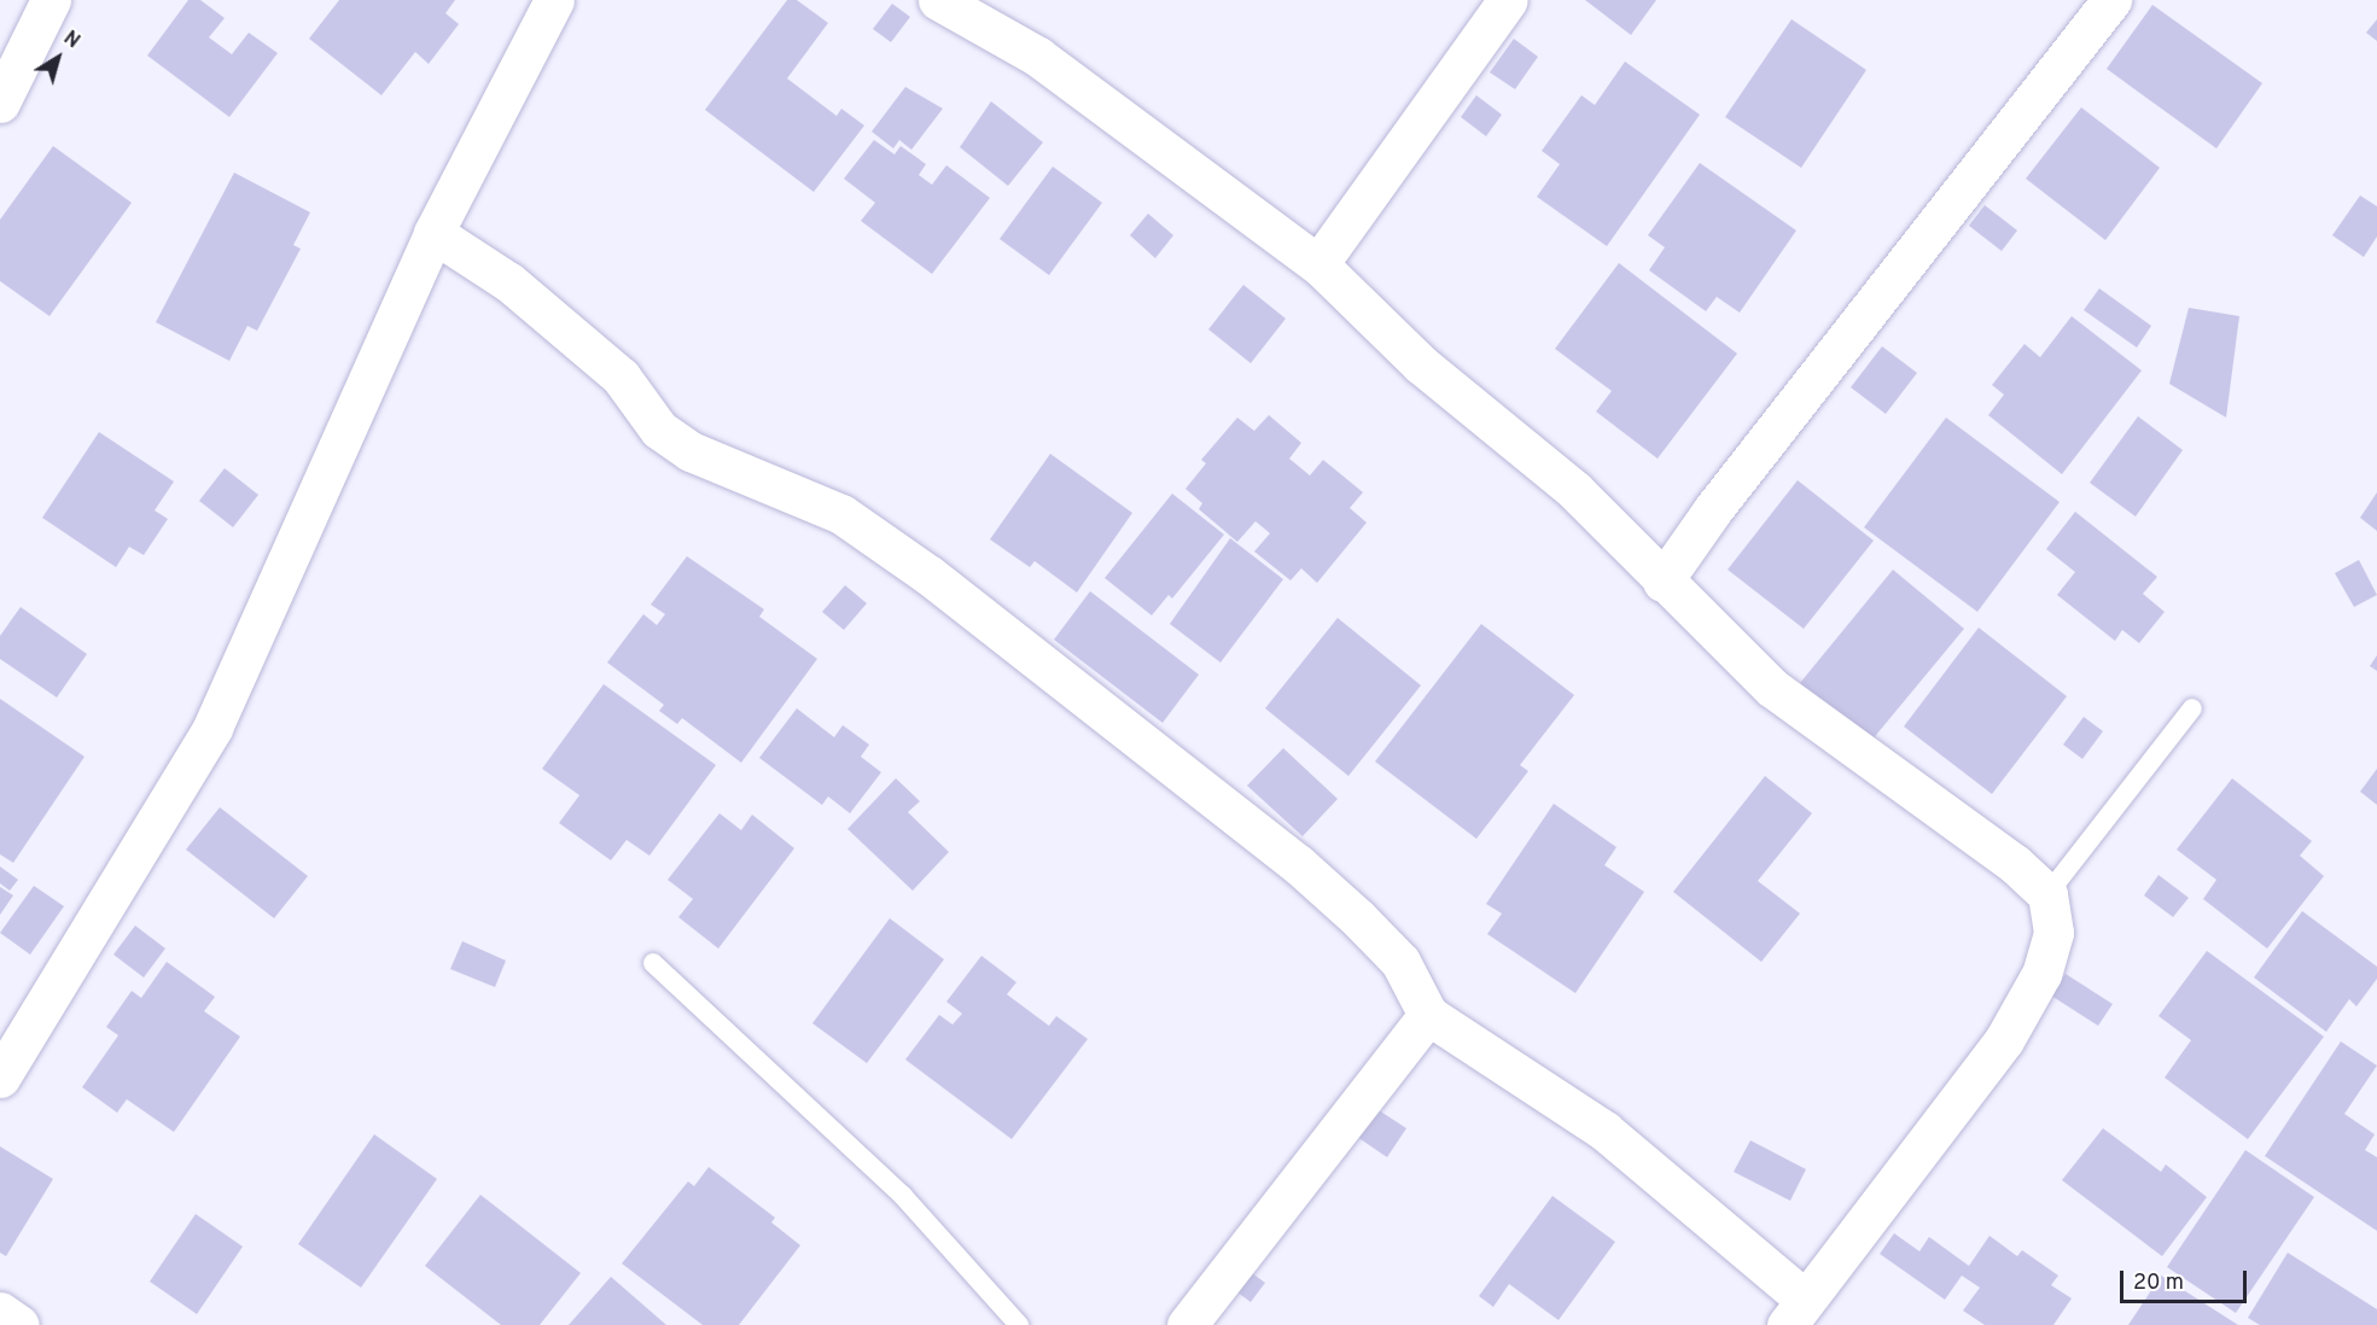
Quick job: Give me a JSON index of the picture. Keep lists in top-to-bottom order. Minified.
{"scale_bar":"20 m","north":"top right"}
